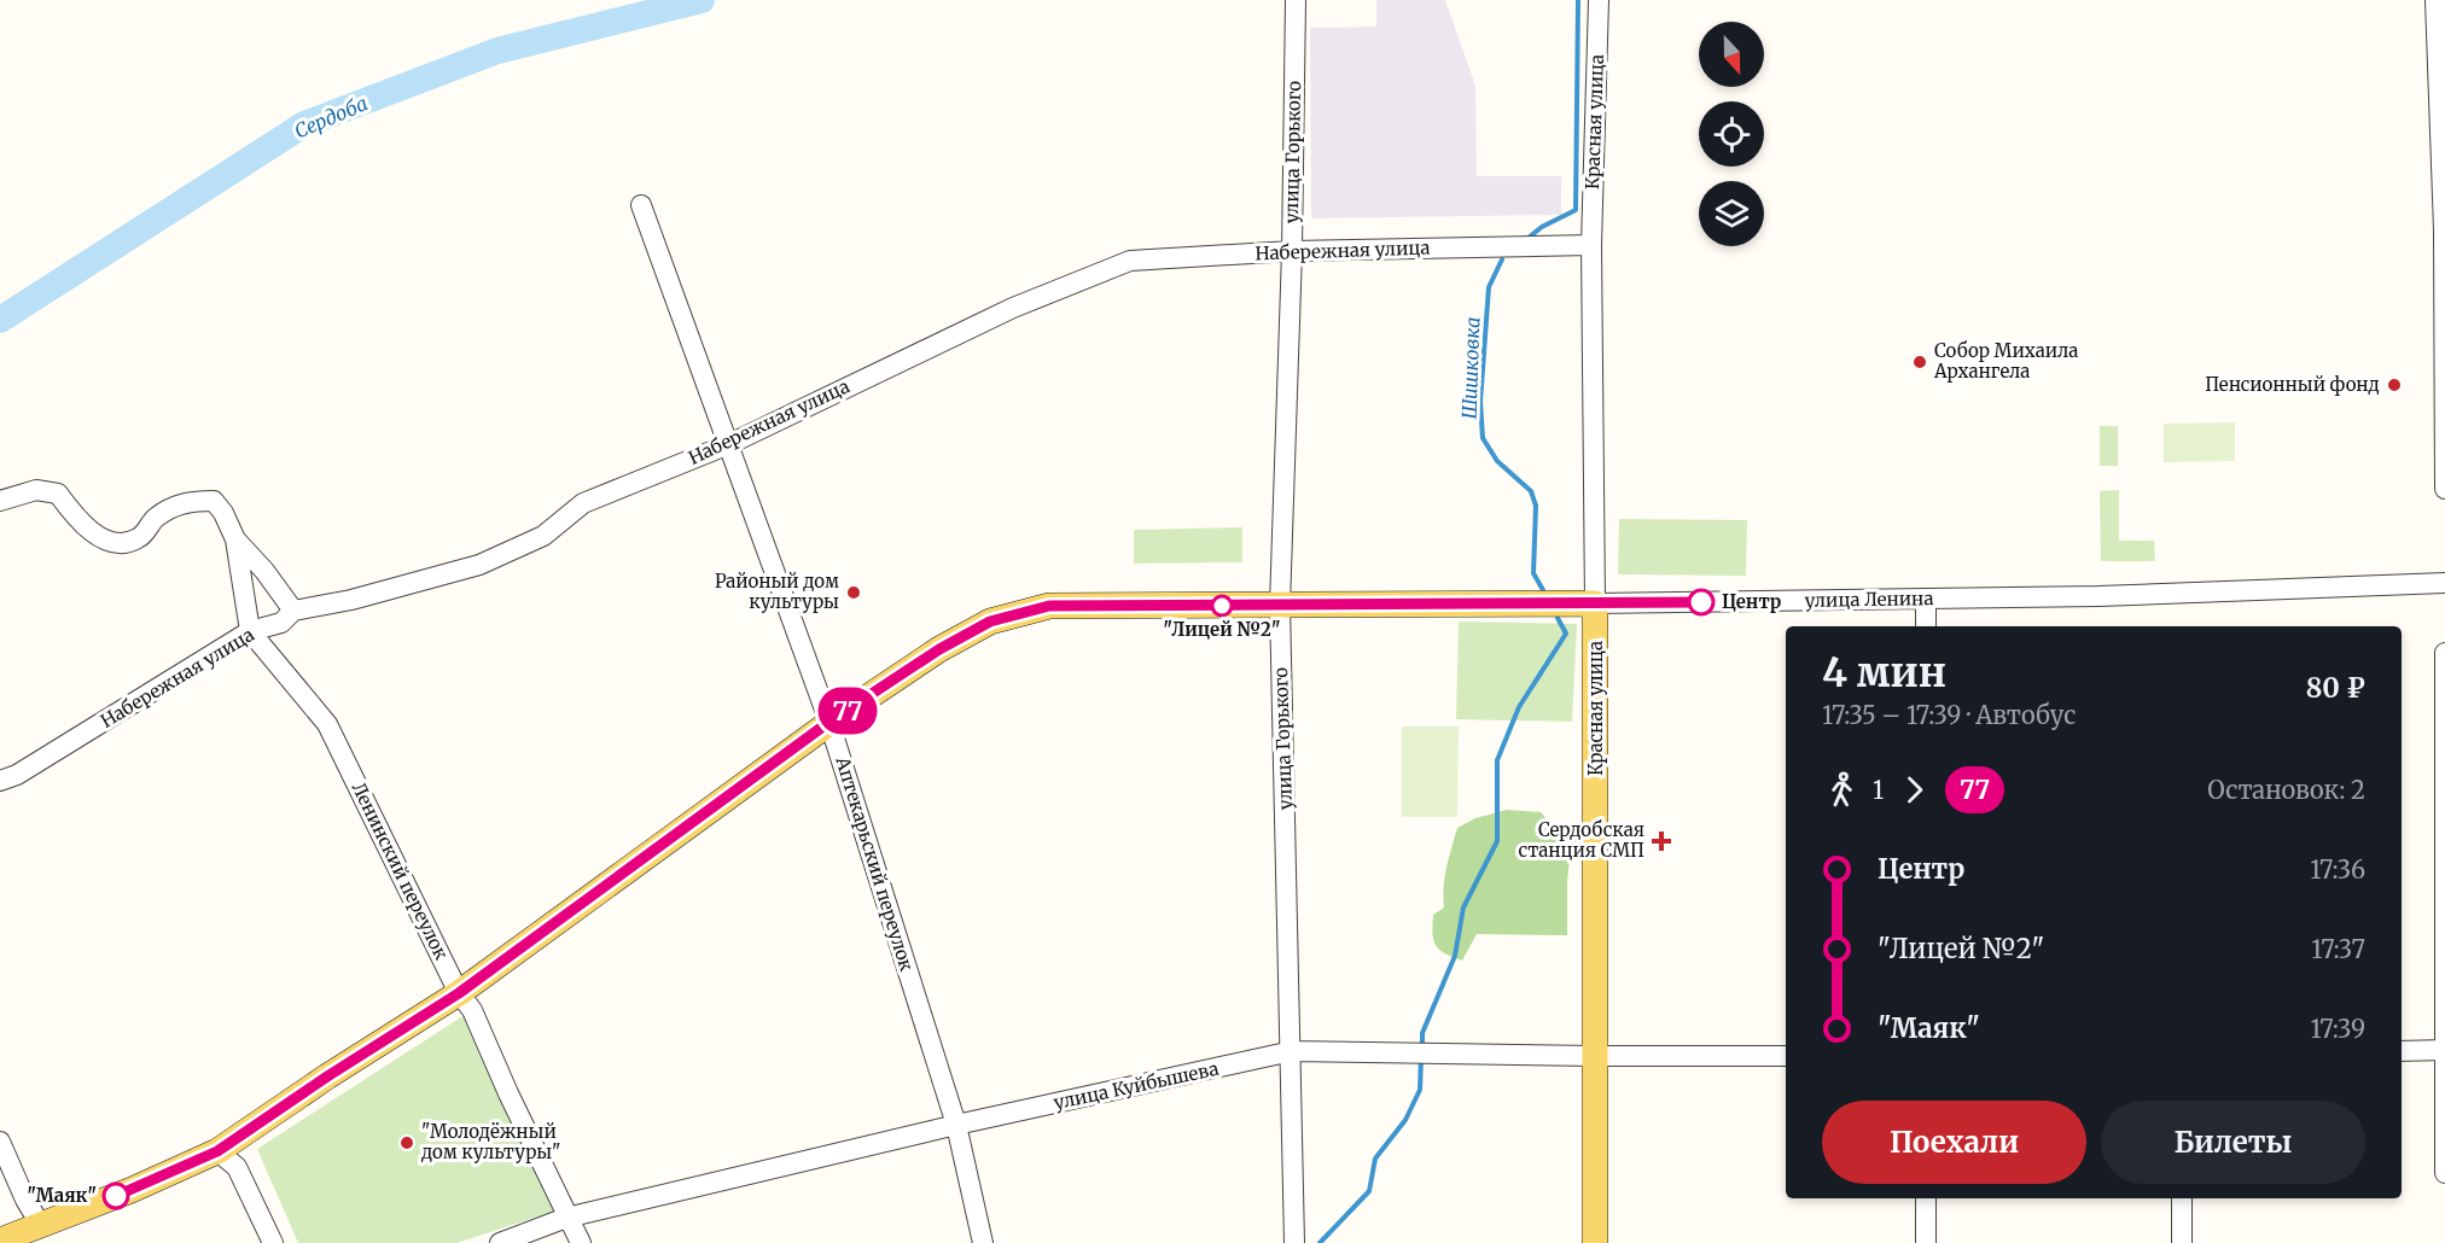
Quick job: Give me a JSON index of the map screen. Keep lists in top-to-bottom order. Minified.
{"streets":{"main road":["Красная улица","улица Ленина"],"street":["улица Горького","Набережная улица","Аптекарьский переулок","Ленинский переулок","улица Куйбышева"]},"crossings":[["Красная улица","Набережная улица"],["Красная улица","улица Ленина"],["Красная улица","улица Куйбышева"],["улица Горького","Набережная улица"],["улица Горького","улица Ленина"],["улица Горького","улица Куйбышева"],["Набережная улица","Аптекарьский переулок"],["Набережная улица","Ленинский переулок"],["улица Ленина","Аптекарьский переулок"],["улица Ленина","Ленинский переулок"],["Аптекарьский переулок","улица Куйбышева"],["Ленинский переулок","улица Куйбышева"]],"water":["Сердоба","Шишковка"],"places":{"other":["Собор Михаила Архангела","Пенсионный фонд","Районый дом культуры","Центр","\"Лицей №2\"","\"Молодёжный дом культуры\"","\"Маяк\""],"health":["Сердобская станция СМП"]},"lines":["bus line 77"],"north":"bottom","page":{"on_map":"77","heading":["4 мин","17:35 – 17:39 · Автобус","80 ₽"],"legs":["1","77","Остановок: 2"],"list":[{"name":"Центр","value":"17:36"},{"name":"\"Лицей №2\"","value":"17:37"},{"name":"\"Маяк\"","value":"17:39"}],"buttons":["Поехали","Билеты"]}}
